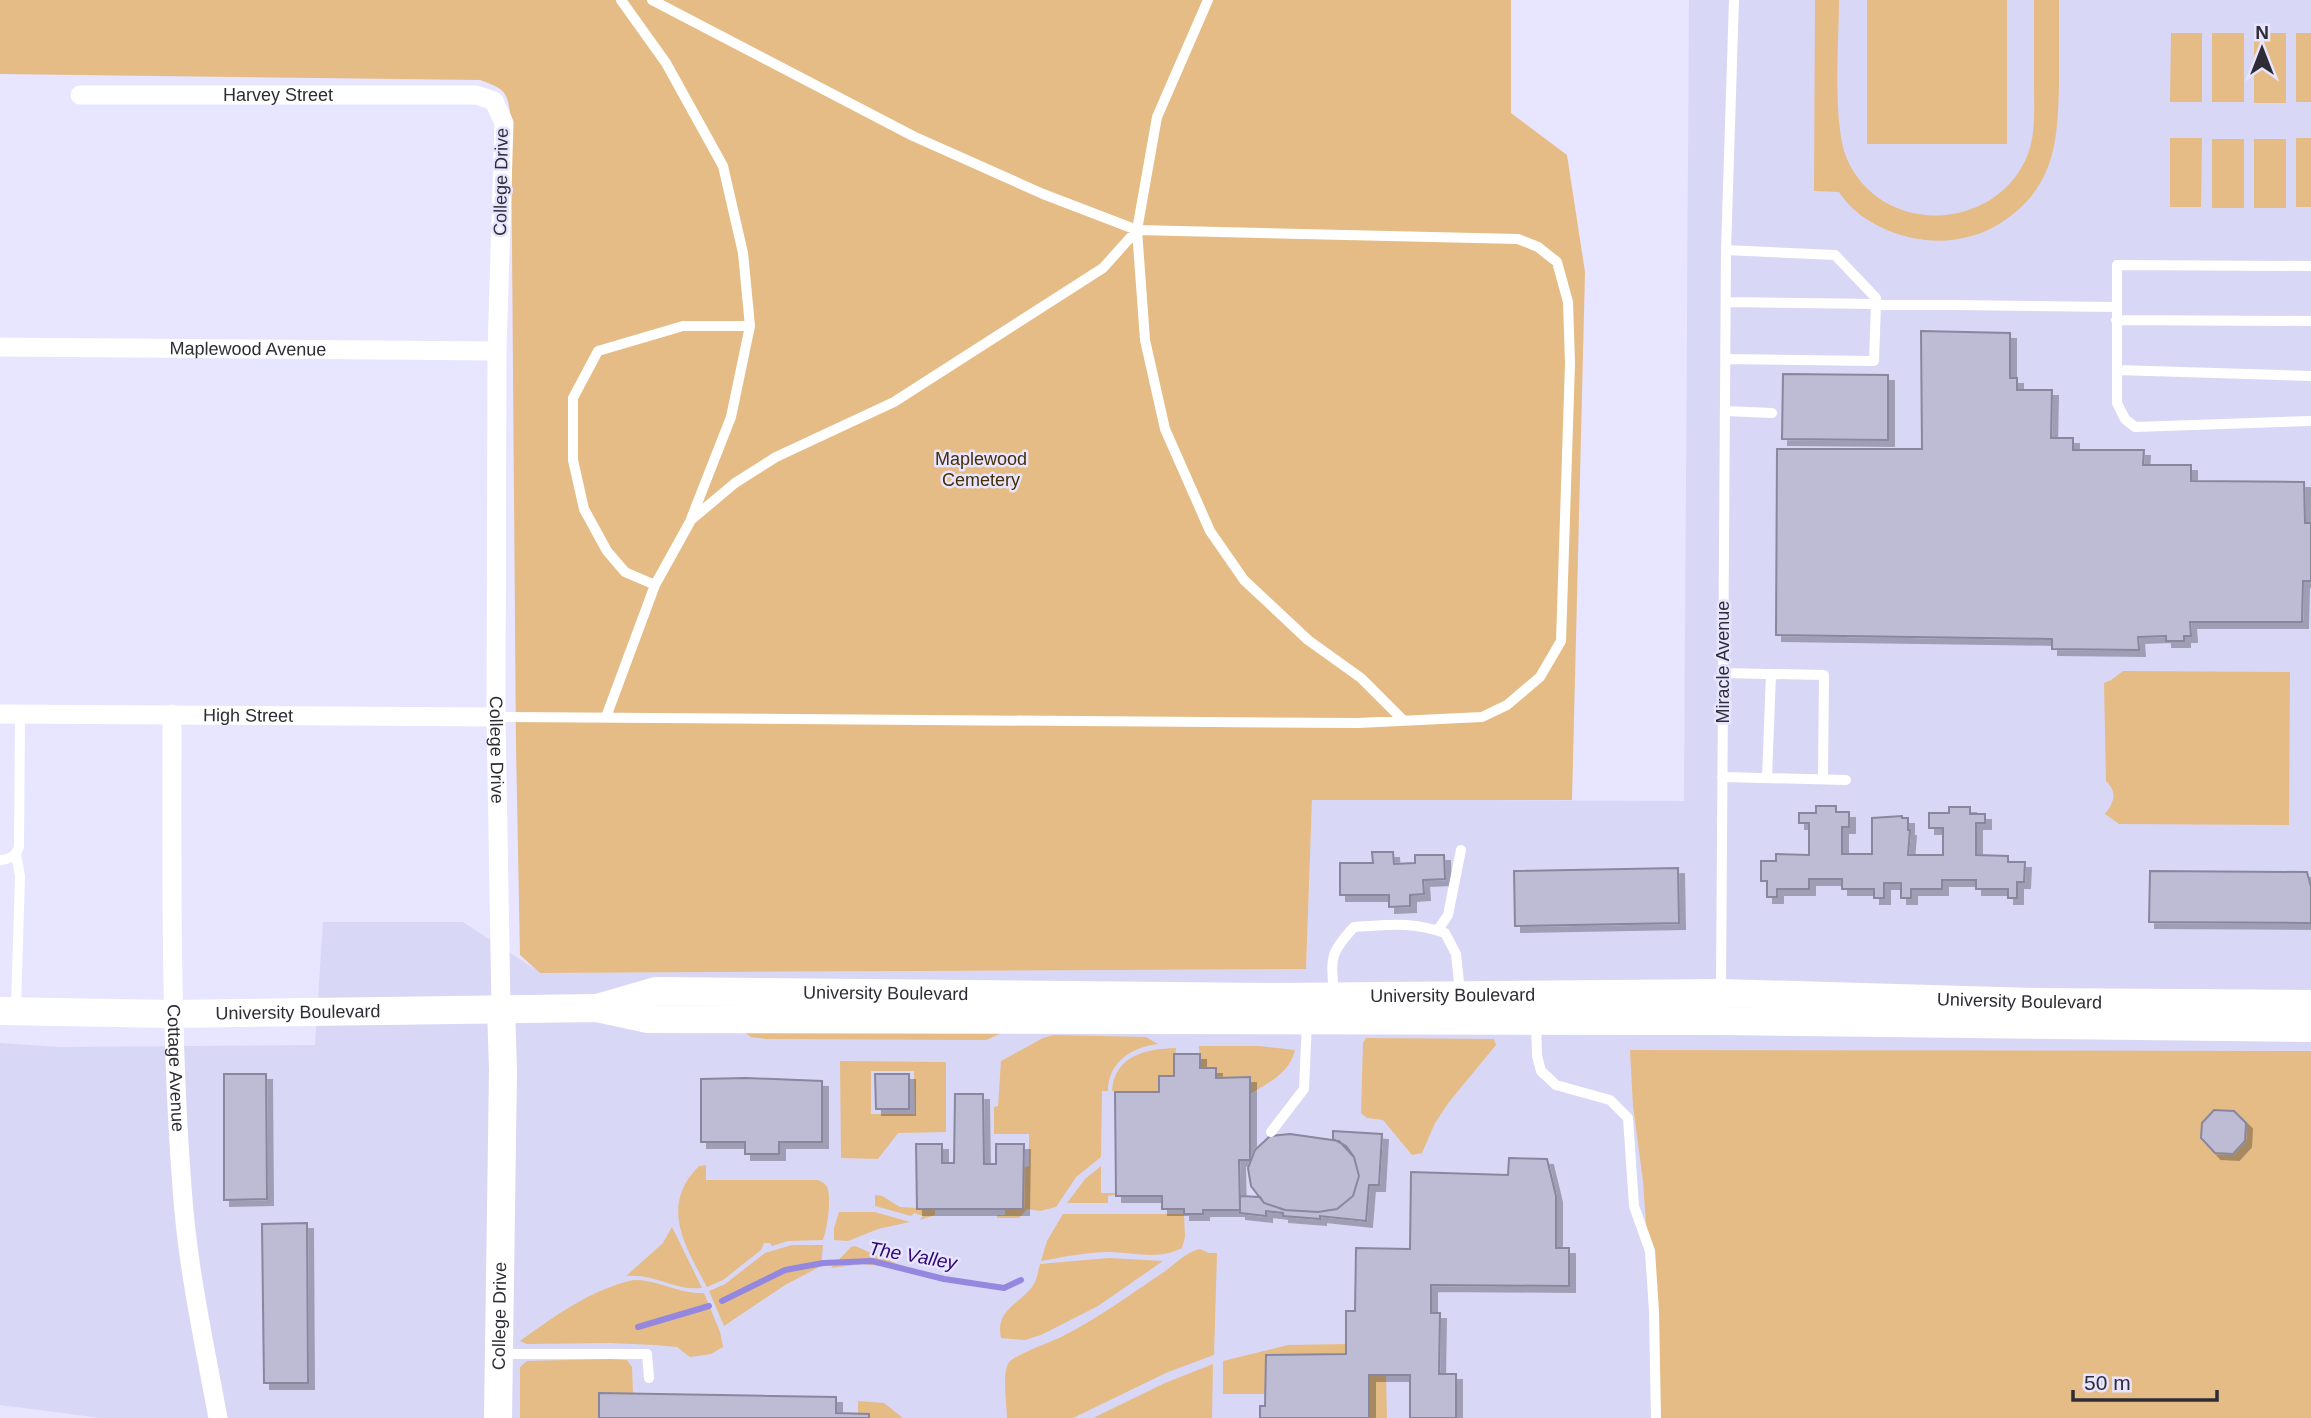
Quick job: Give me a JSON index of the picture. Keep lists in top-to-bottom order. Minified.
{"streets":{"main road":["College Drive","University Boulevard"],"street":["Harvey Street","Maplewood Avenue","High Street","Cottage Avenue"],"lane":["Miracle Avenue"]},"crossings":[["Harvey Street","College Drive"],["College Drive","Maplewood Avenue"],["College Drive","High Street"],["College Drive","University Boulevard"],["Miracle Avenue","University Boulevard"],["High Street","Cottage Avenue"],["University Boulevard","Cottage Avenue"]],"water":["The Valley"],"parks":["Maplewood Cemetery"],"scale_bar":"50 m","north":"top"}
